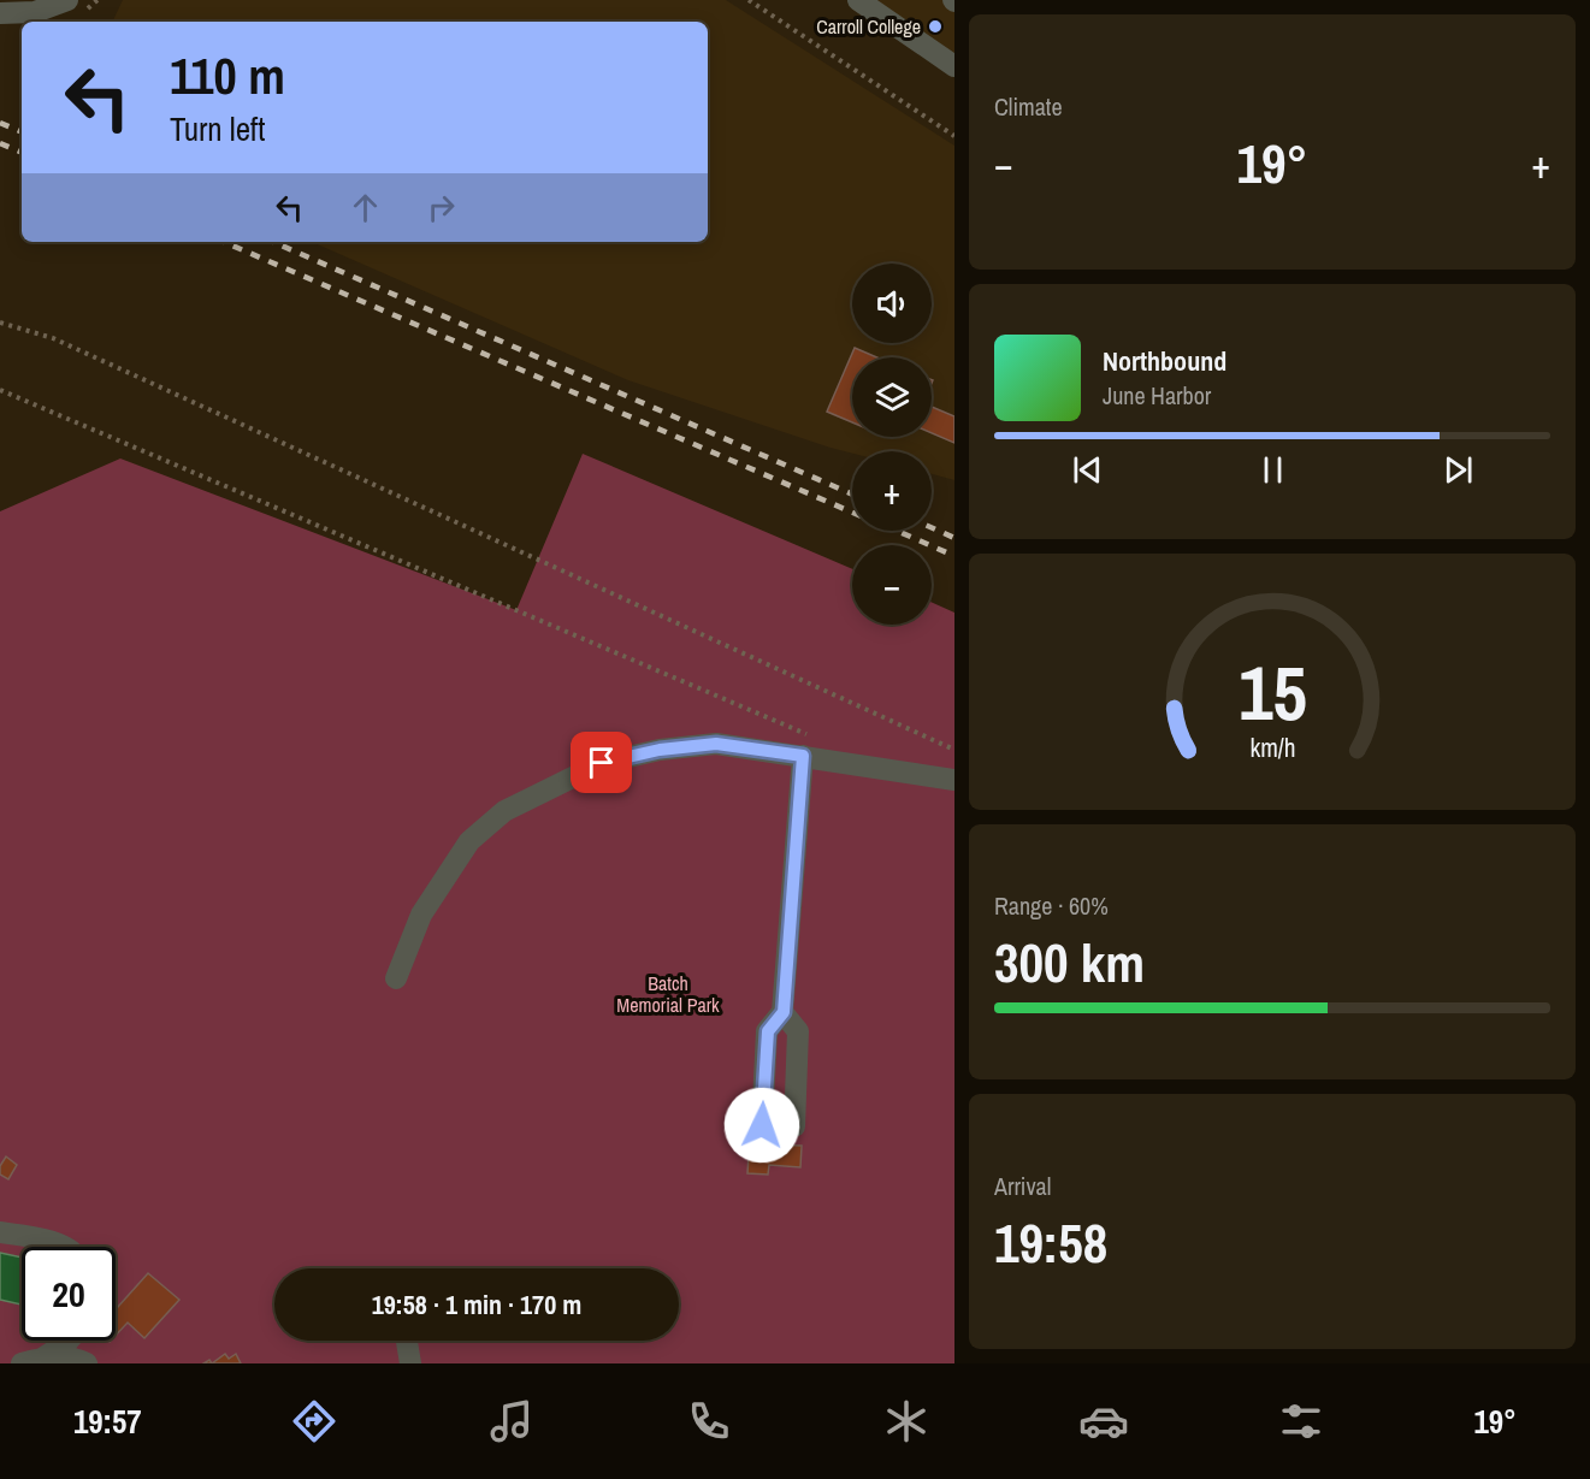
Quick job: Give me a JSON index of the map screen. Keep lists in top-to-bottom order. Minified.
{"parks":["Batch Memorial Park"],"places":["Carroll College"],"page":{"tile":["Climate",["Range · 60%","300 km"],["Arrival","19:58"]],"turn":["110 m","Turn left"],"heat":["−","19°","+"],"map_buttons":["+","−"],"song":["Northbound","June Harbor"],"limit":"20","trip":"19:58 · 1 min · 170 m","tabs":["19:57","19°"],"gauge":["15","km/h"]}}
